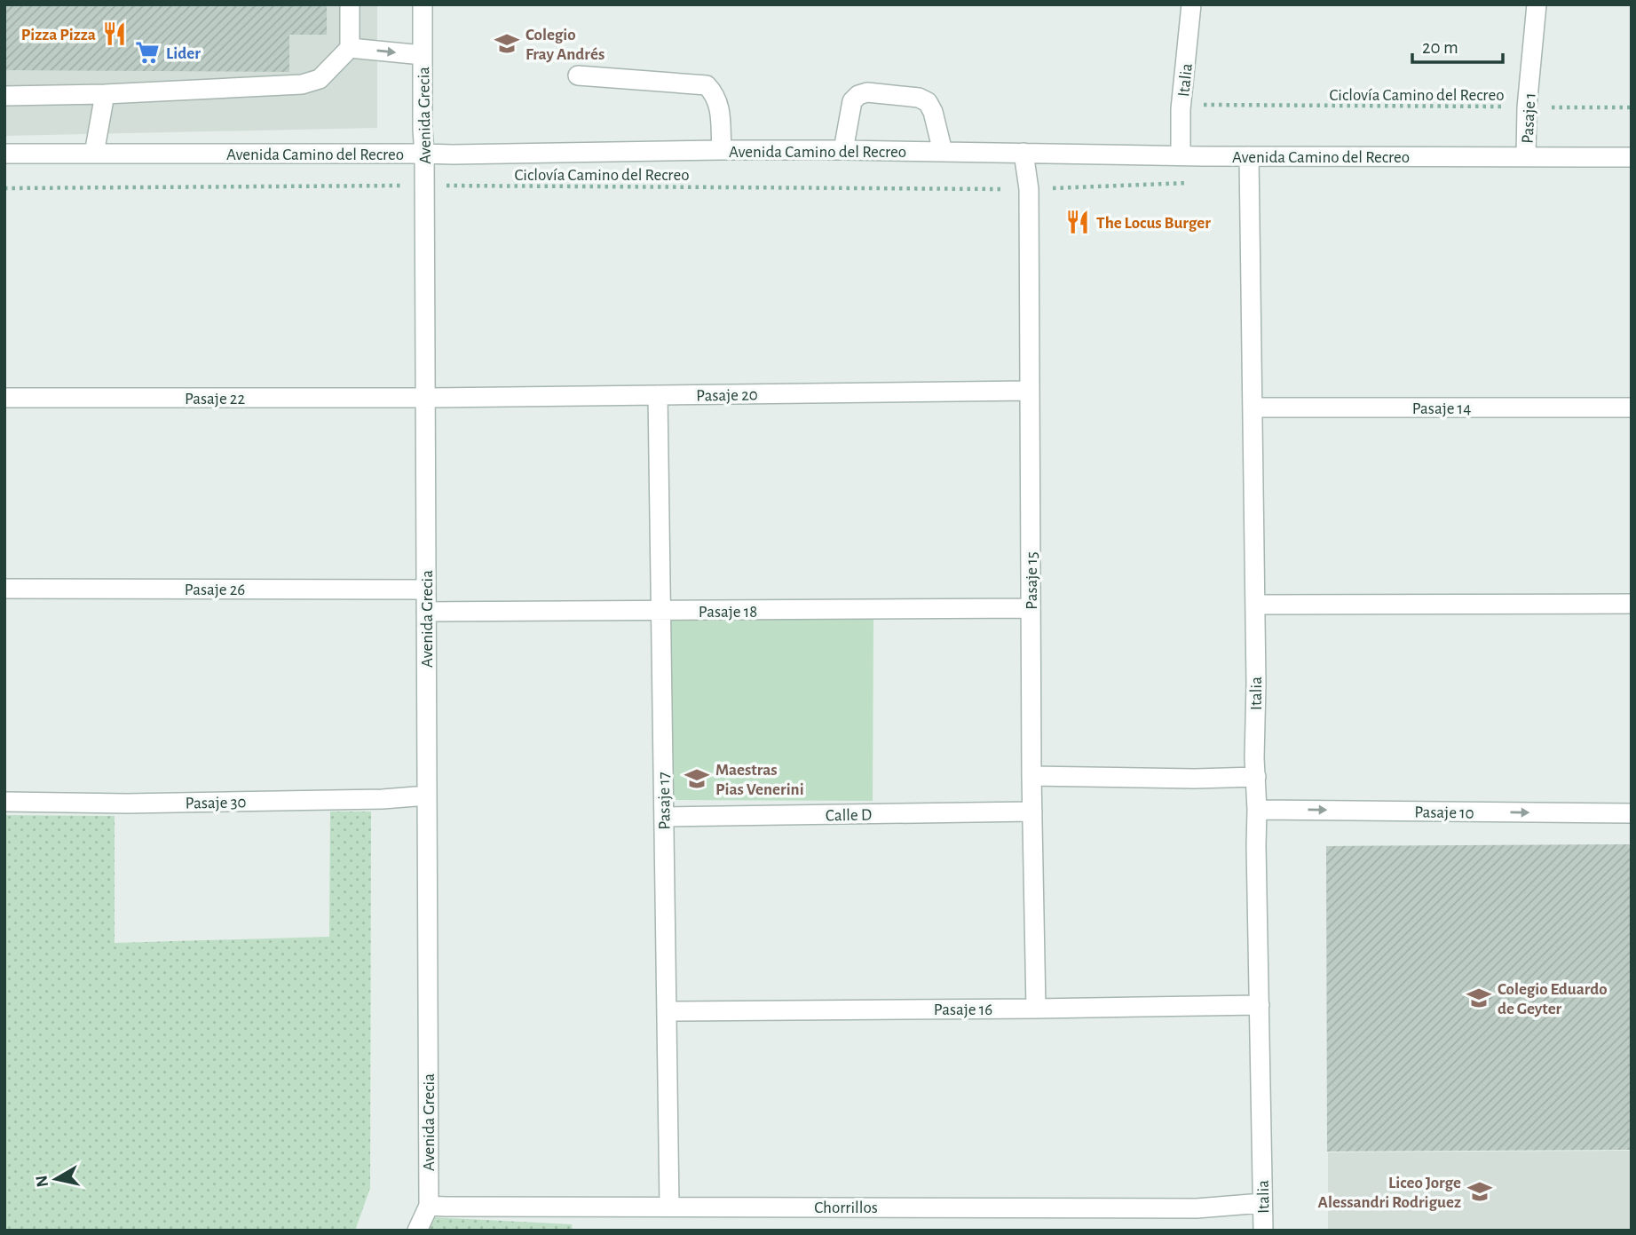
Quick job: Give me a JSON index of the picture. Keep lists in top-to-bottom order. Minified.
{"streets":{"street":["Italia","Avenida Grecia","Pasaje 1","Avenida Camino del Recreo","Pasaje 20","Pasaje 22","Pasaje 14","Pasaje 15","Pasaje 26","Pasaje 18","Pasaje 17","Pasaje 30","Pasaje 10","Calle D","Pasaje 16","Chorrillos"],"path":["Ciclovía Camino del Recreo"]},"crossings":[["Italia","Avenida Camino del Recreo"],["Italia","Pasaje 14"],["Italia","Pasaje 10"],["Italia","Pasaje 16"],["Italia","Chorrillos"],["Ciclovía Camino del Recreo","Avenida Grecia"],["Ciclovía Camino del Recreo","Pasaje 1"],["Ciclovía Camino del Recreo","Pasaje 15"],["Avenida Grecia","Avenida Camino del Recreo"],["Avenida Grecia","Pasaje 20"],["Avenida Grecia","Pasaje 22"],["Avenida Grecia","Pasaje 26"],["Avenida Grecia","Pasaje 18"],["Avenida Grecia","Pasaje 30"],["Avenida Grecia","Chorrillos"],["Pasaje 1","Avenida Camino del Recreo"],["Avenida Camino del Recreo","Pasaje 15"],["Pasaje 20","Pasaje 22"],["Pasaje 20","Pasaje 15"],["Pasaje 20","Pasaje 17"],["Pasaje 15","Pasaje 18"],["Pasaje 15","Calle D"],["Pasaje 15","Pasaje 16"],["Pasaje 18","Pasaje 17"],["Pasaje 17","Calle D"],["Pasaje 17","Pasaje 16"],["Pasaje 17","Chorrillos"]],"one_way":["Pasaje 10"],"places":{"restaurant":["Pizza Pizza","The Locus Burger"],"school or university":["Colegio Fray Andrés","Maestras Pias Venerini","Colegio Eduardo de Geyter","Liceo Jorge Alessandri Rodriguez"],"supermarket":["Lider"]},"scale_bar":"20 m","north":"left"}
